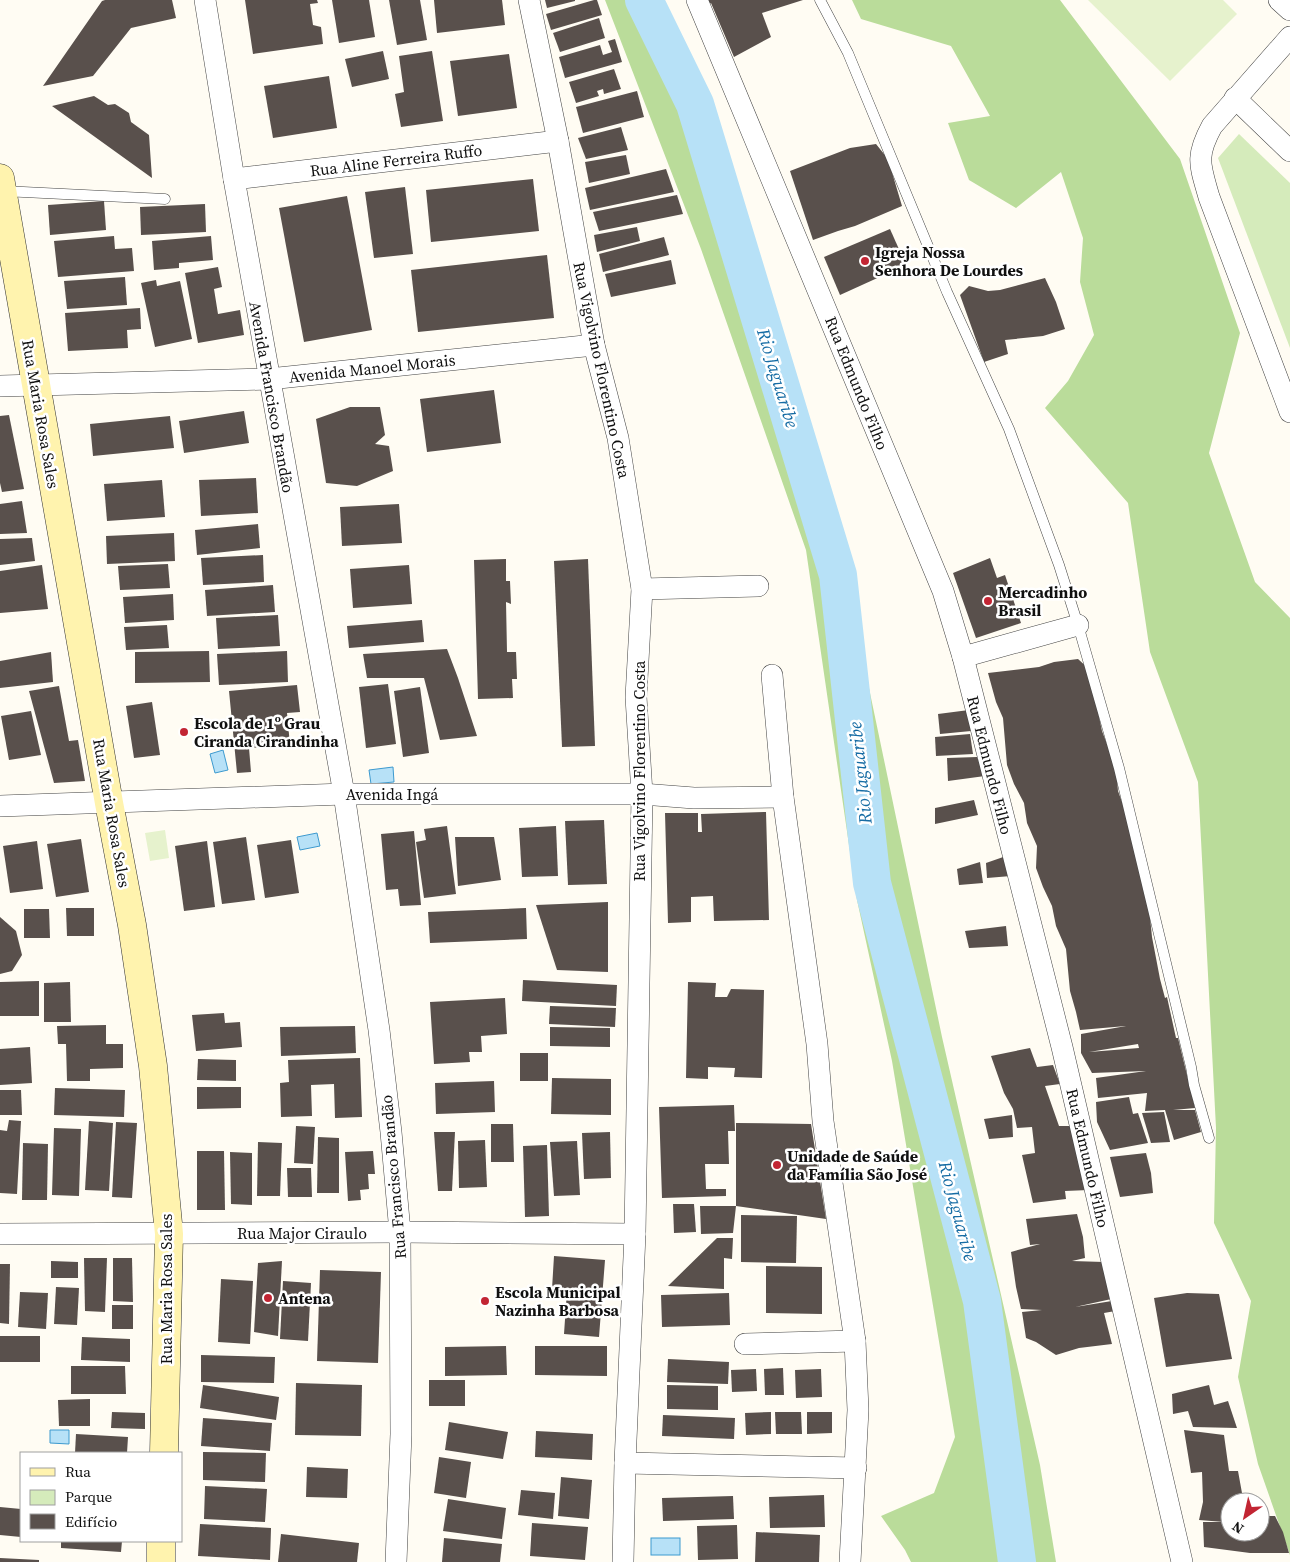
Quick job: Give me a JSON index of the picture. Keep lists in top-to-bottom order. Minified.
{"streets":{"main road":["Rua Maria Rosa Sales"],"street":["Rua Aline Ferreira Ruffo","Avenida Manoel Morais","Rua Vigolvino Florentino Costa","Rua Edmundo Filho","Avenida Francisco Brandão","Avenida Ingá","Rua Francisco Brandão","Rua Major Ciraulo"]},"crossings":[["Rua Aline Ferreira Ruffo","Rua Vigolvino Florentino Costa"],["Rua Aline Ferreira Ruffo","Avenida Francisco Brandão"],["Avenida Manoel Morais","Rua Vigolvino Florentino Costa"],["Avenida Manoel Morais","Avenida Francisco Brandão"],["Avenida Manoel Morais","Rua Maria Rosa Sales"],["Rua Vigolvino Florentino Costa","Avenida Ingá"],["Rua Vigolvino Florentino Costa","Rua Major Ciraulo"],["Avenida Francisco Brandão","Avenida Ingá"],["Avenida Francisco Brandão","Rua Francisco Brandão"],["Rua Maria Rosa Sales","Avenida Ingá"],["Rua Maria Rosa Sales","Rua Major Ciraulo"],["Avenida Ingá","Rua Francisco Brandão"],["Rua Francisco Brandão","Rua Major Ciraulo"]],"water":["Rio Jaguaribe"],"places":["Igreja Nossa Senhora De Lourdes","Mercadinho Brasil","Escola de 1º Grau Ciranda Cirandinha","Unidade de Saúde da Família São José","Antena","Escola Municipal Nazinha Barbosa"],"legend":["Rua","Parque","Edifício"],"north":"bottom left"}
